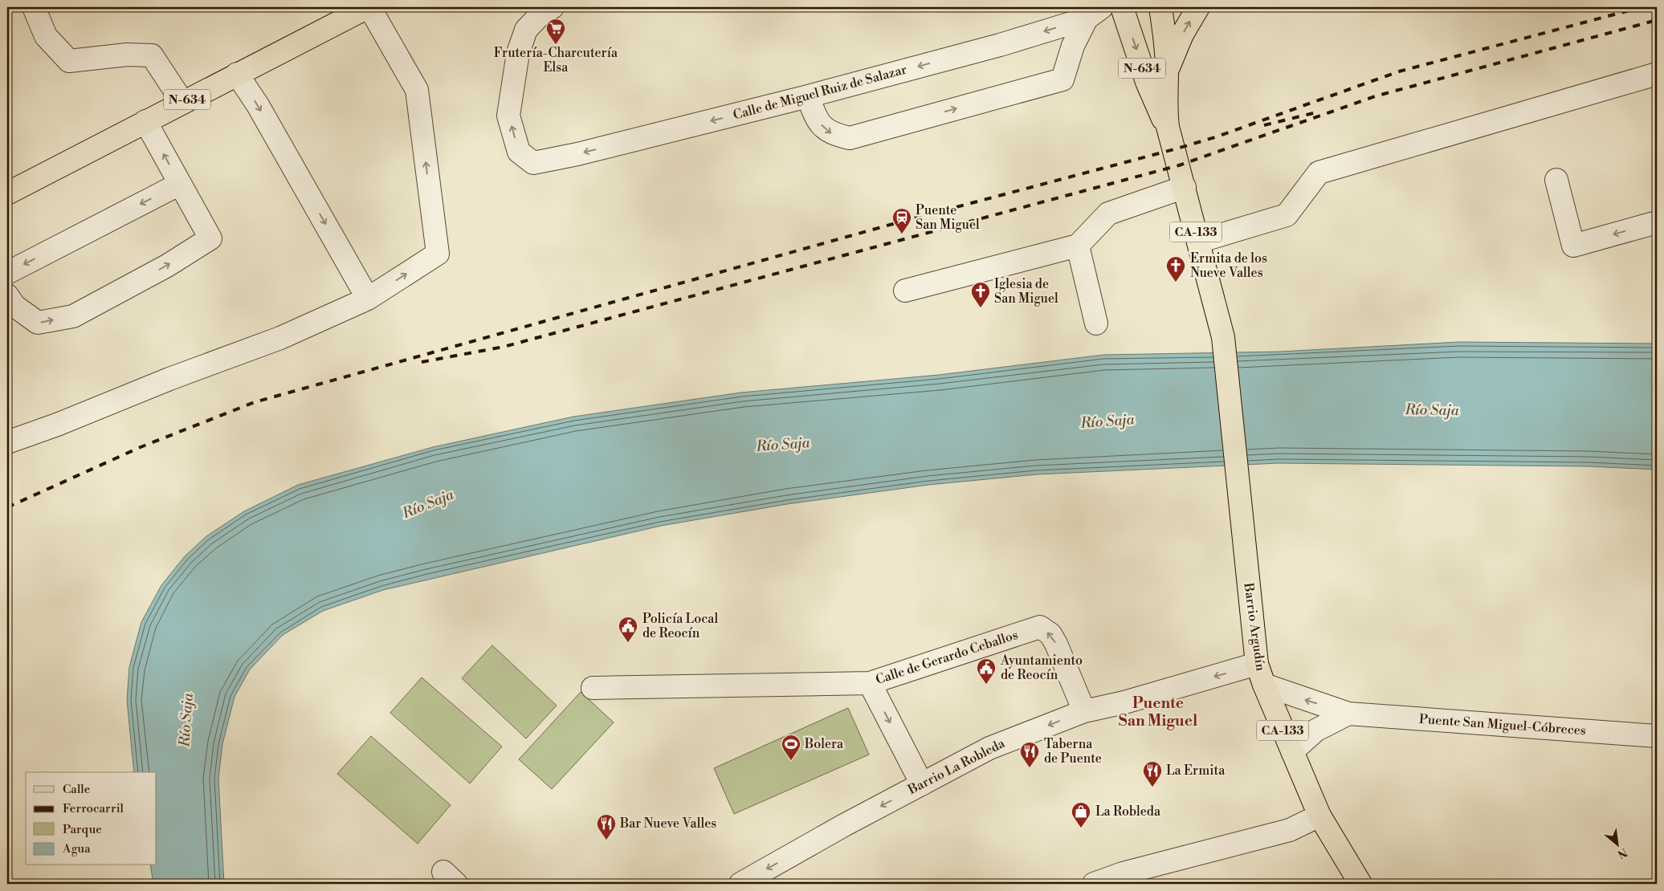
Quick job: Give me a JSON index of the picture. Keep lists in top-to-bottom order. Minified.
{"streets":{"main road":["N-634","CA-133","Barrio Argudín"],"street":["Calle de Miguel Ruiz de Salazar","Calle de Gerardo Ceballos","Puente San Miguel-Cóbreces","Barrio La Robleda"]},"crossings":[["N-634","CA-133"],["CA-133","Barrio Argudín"],["Barrio Argudín","Puente San Miguel-Cóbreces"],["Barrio Argudín","Barrio La Robleda"],["Calle de Gerardo Ceballos","Barrio La Robleda"]],"districts":["Puente San Miguel"],"water":["Río Saja"],"places":{"supermarket":["Frutería-Charcutería Elsa"],"station":["Puente San Miguel"],"church":["Ermita de los Nueve Valles","Iglesia de San Miguel"],"public building":["Policía Local de Reocín","Ayuntamiento de Reocín"],"sports":["Bolera"],"restaurant":["Taberna de Puente","La Ermita","Bar Nueve Valles"],"shop":["La Robleda"]},"legend":["Calle","Ferrocarril","Parque","Agua"],"north":"bottom right"}
